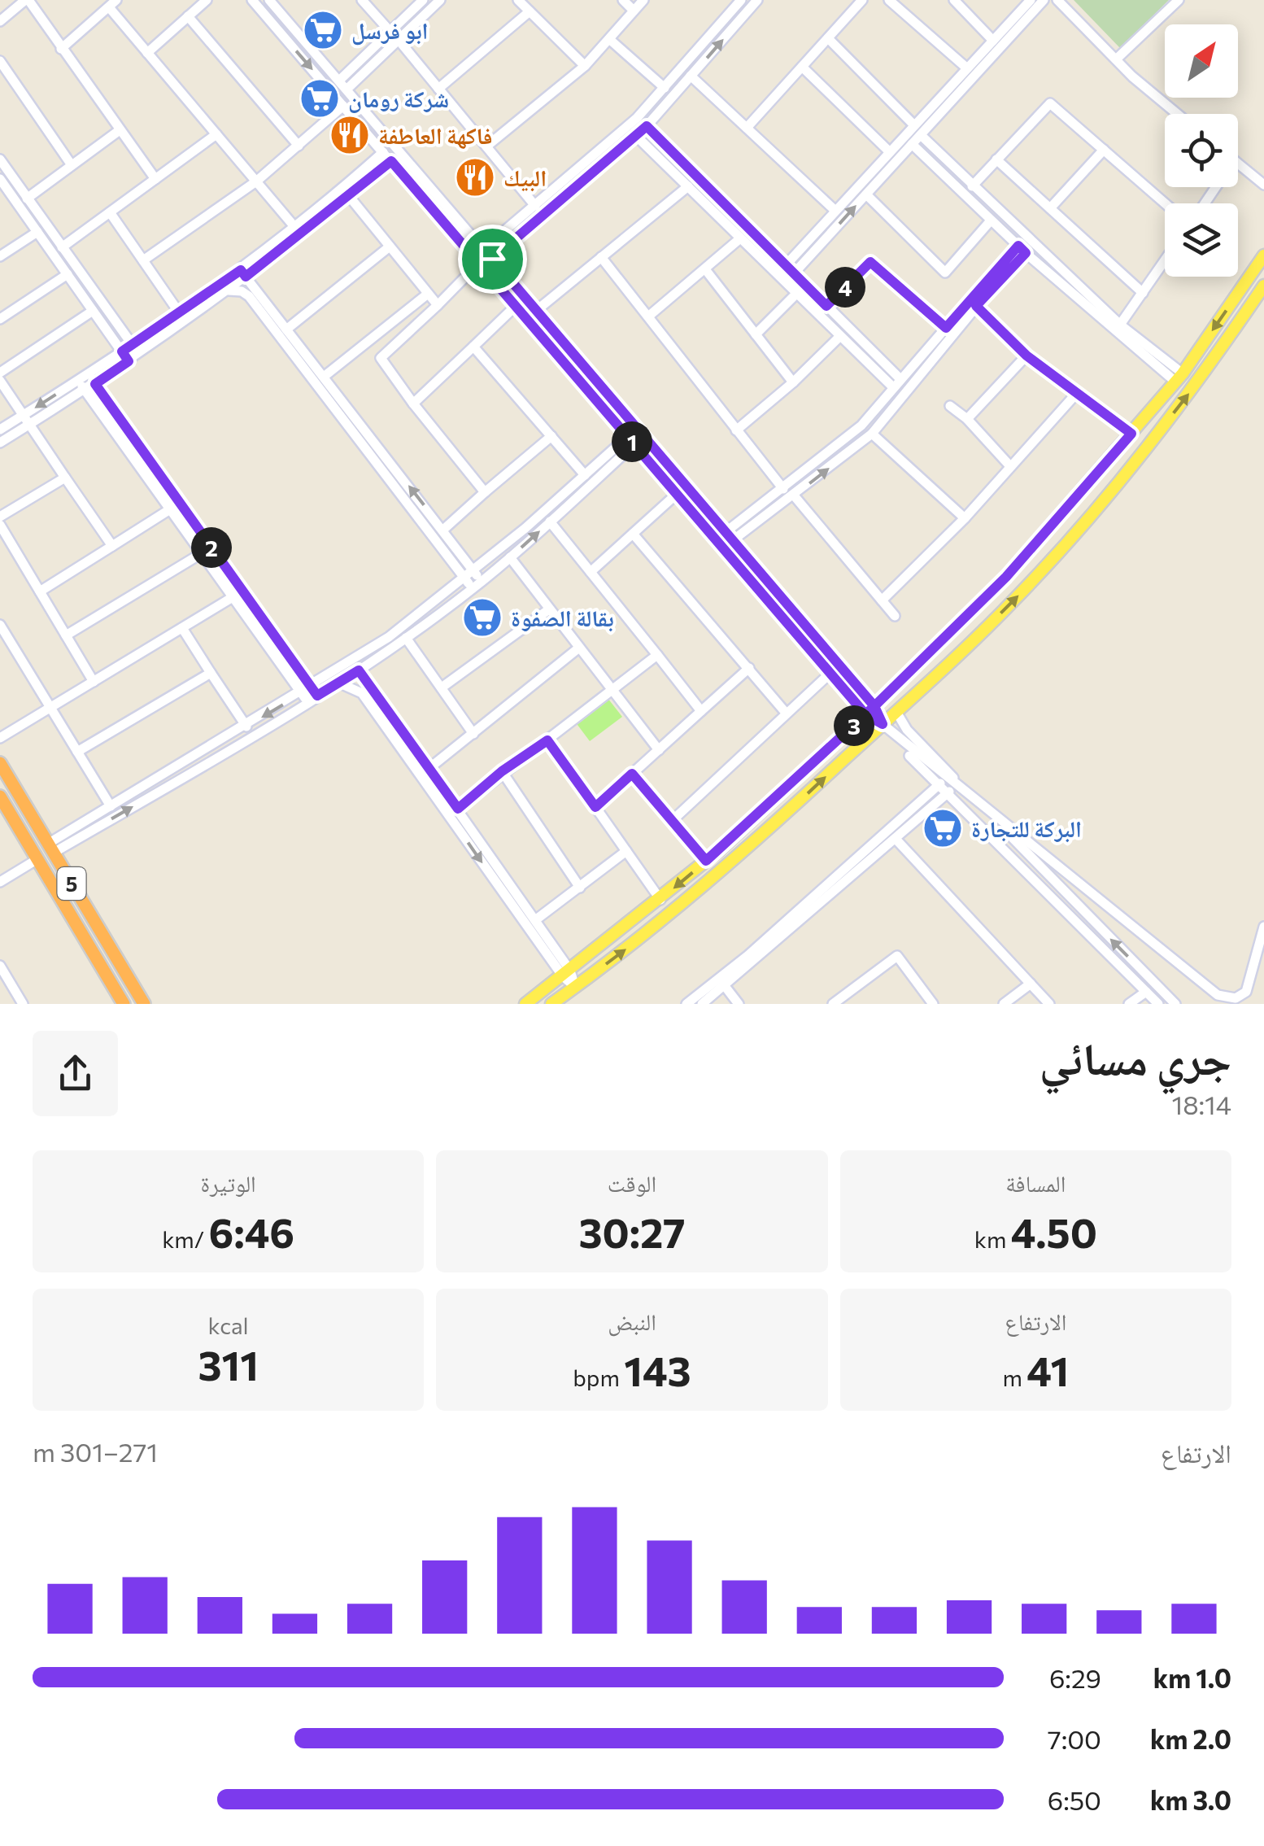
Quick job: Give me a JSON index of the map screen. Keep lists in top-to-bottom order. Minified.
{"streets":{"highway":["5"]},"places":{"supermarket":["ابو فرسل","شركة رومان","بقالة الصفوة","البركة للتجارة"],"restaurant":["فاكهة العاطفة","البيك"]},"north":"top right","page":{"pins":["4","1","2","3"],"heading":["جري مسائي","18:14"],"stats":[["المسافة","4.50 km"],["الوقت","30:27"],["الوتيرة","6:46 /km"],["الارتفاع","41 m"],["النبض","143 bpm"],["kcal","311"]],"chart":["الارتفاع","271–301 m"],"list":[{"name":"1.0 km","note":"6:29"},{"name":"2.0 km","note":"7:00"},{"name":"3.0 km","note":"6:50"}]}}
